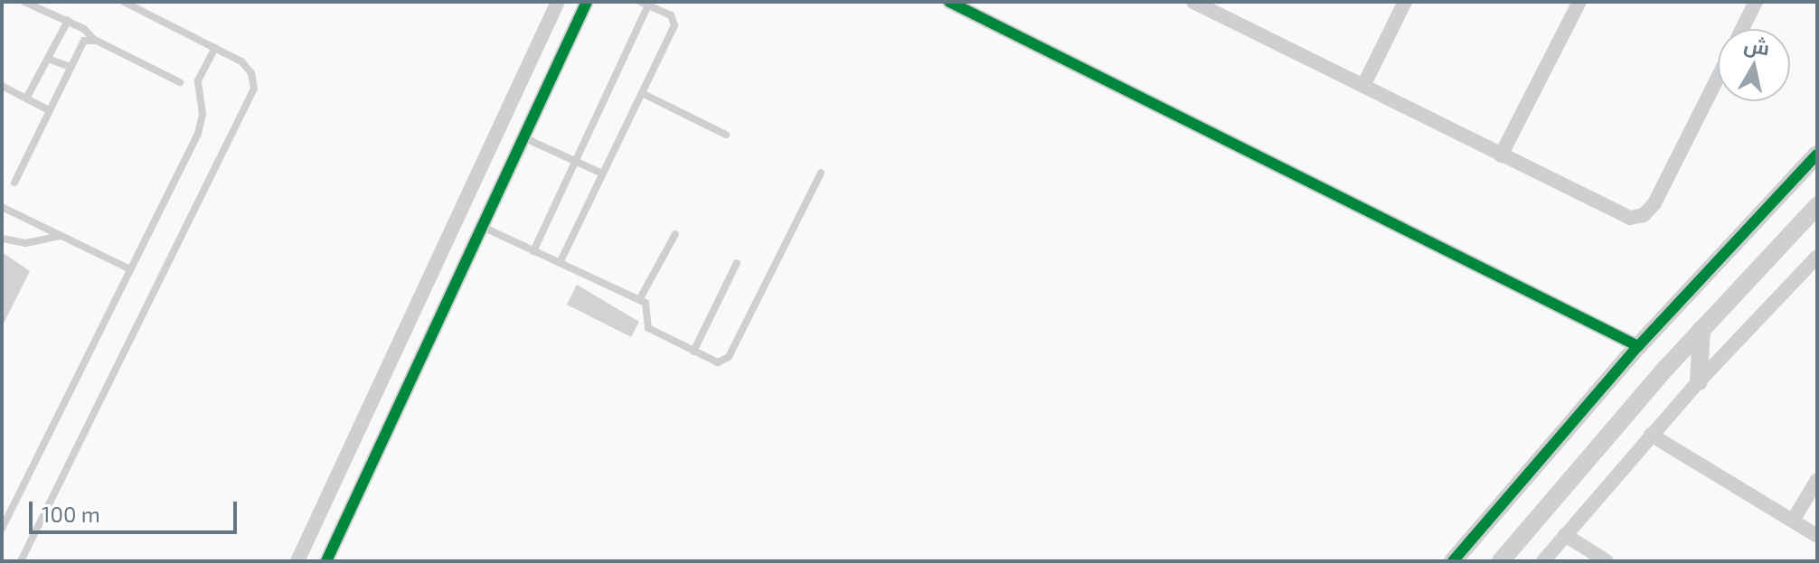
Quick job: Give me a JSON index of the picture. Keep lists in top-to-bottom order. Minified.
{"scale_bar":"100 m","north":"top"}
